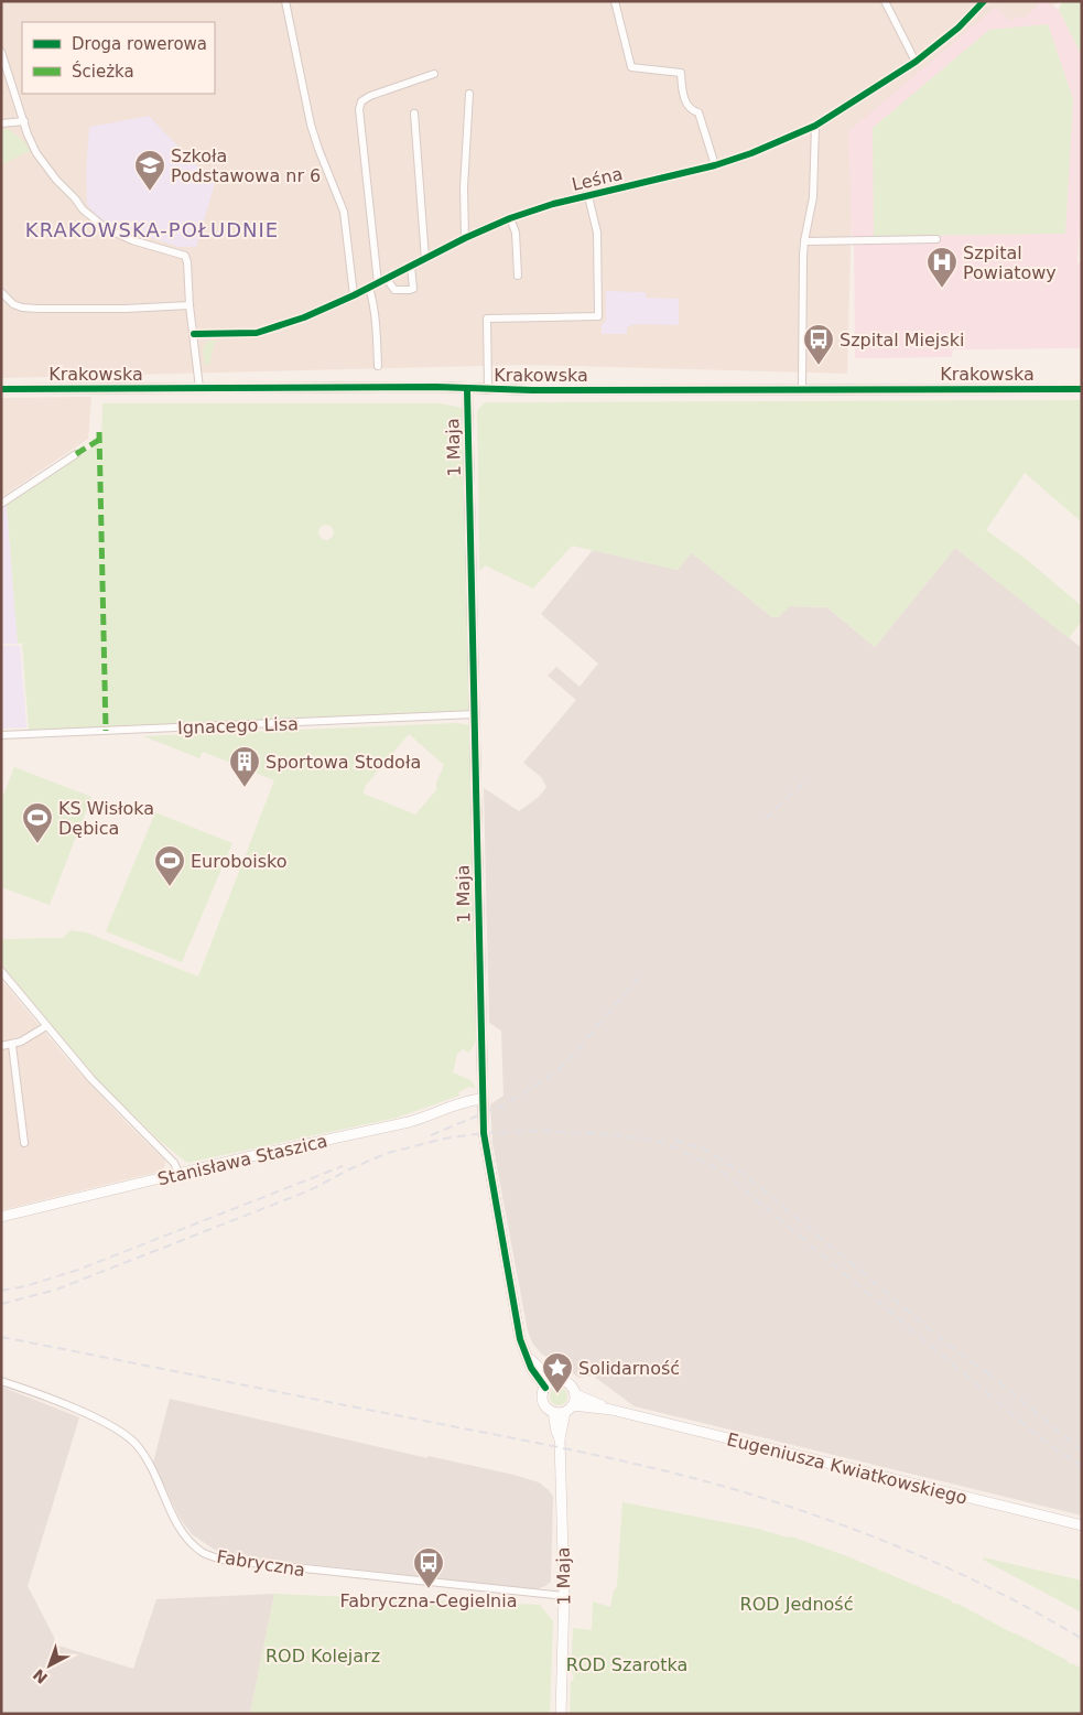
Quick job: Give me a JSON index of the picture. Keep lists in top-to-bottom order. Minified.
{"streets":{"street":["Leśna","Krakowska","1 Maja","Ignacego Lisa","Stanisława Staszica","Eugeniusza Kwiatkowskiego","Fabryczna"]},"crossings":[["Krakowska","1 Maja"],["1 Maja","Ignacego Lisa"],["1 Maja","Stanisława Staszica"],["1 Maja","Eugeniusza Kwiatkowskiego"],["1 Maja","Fabryczna"]],"districts":["KRAKOWSKA-POŁUDNIE"],"parks":["ROD Jedność","ROD Kolejarz","ROD Szarotka"],"places":{"school or university":["Szkoła Podstawowa nr 6"],"hospital":["Szpital Powiatowy"],"bus stop":["Szpital Miejski","Fabryczna-Cegielnia"],"building":["Sportowa Stodoła"],"sports":["KS Wisłoka Dębica","Euroboisko"],"place":["Solidarność"]},"legend":["Droga rowerowa","Ścieżka"],"north":"bottom left"}
